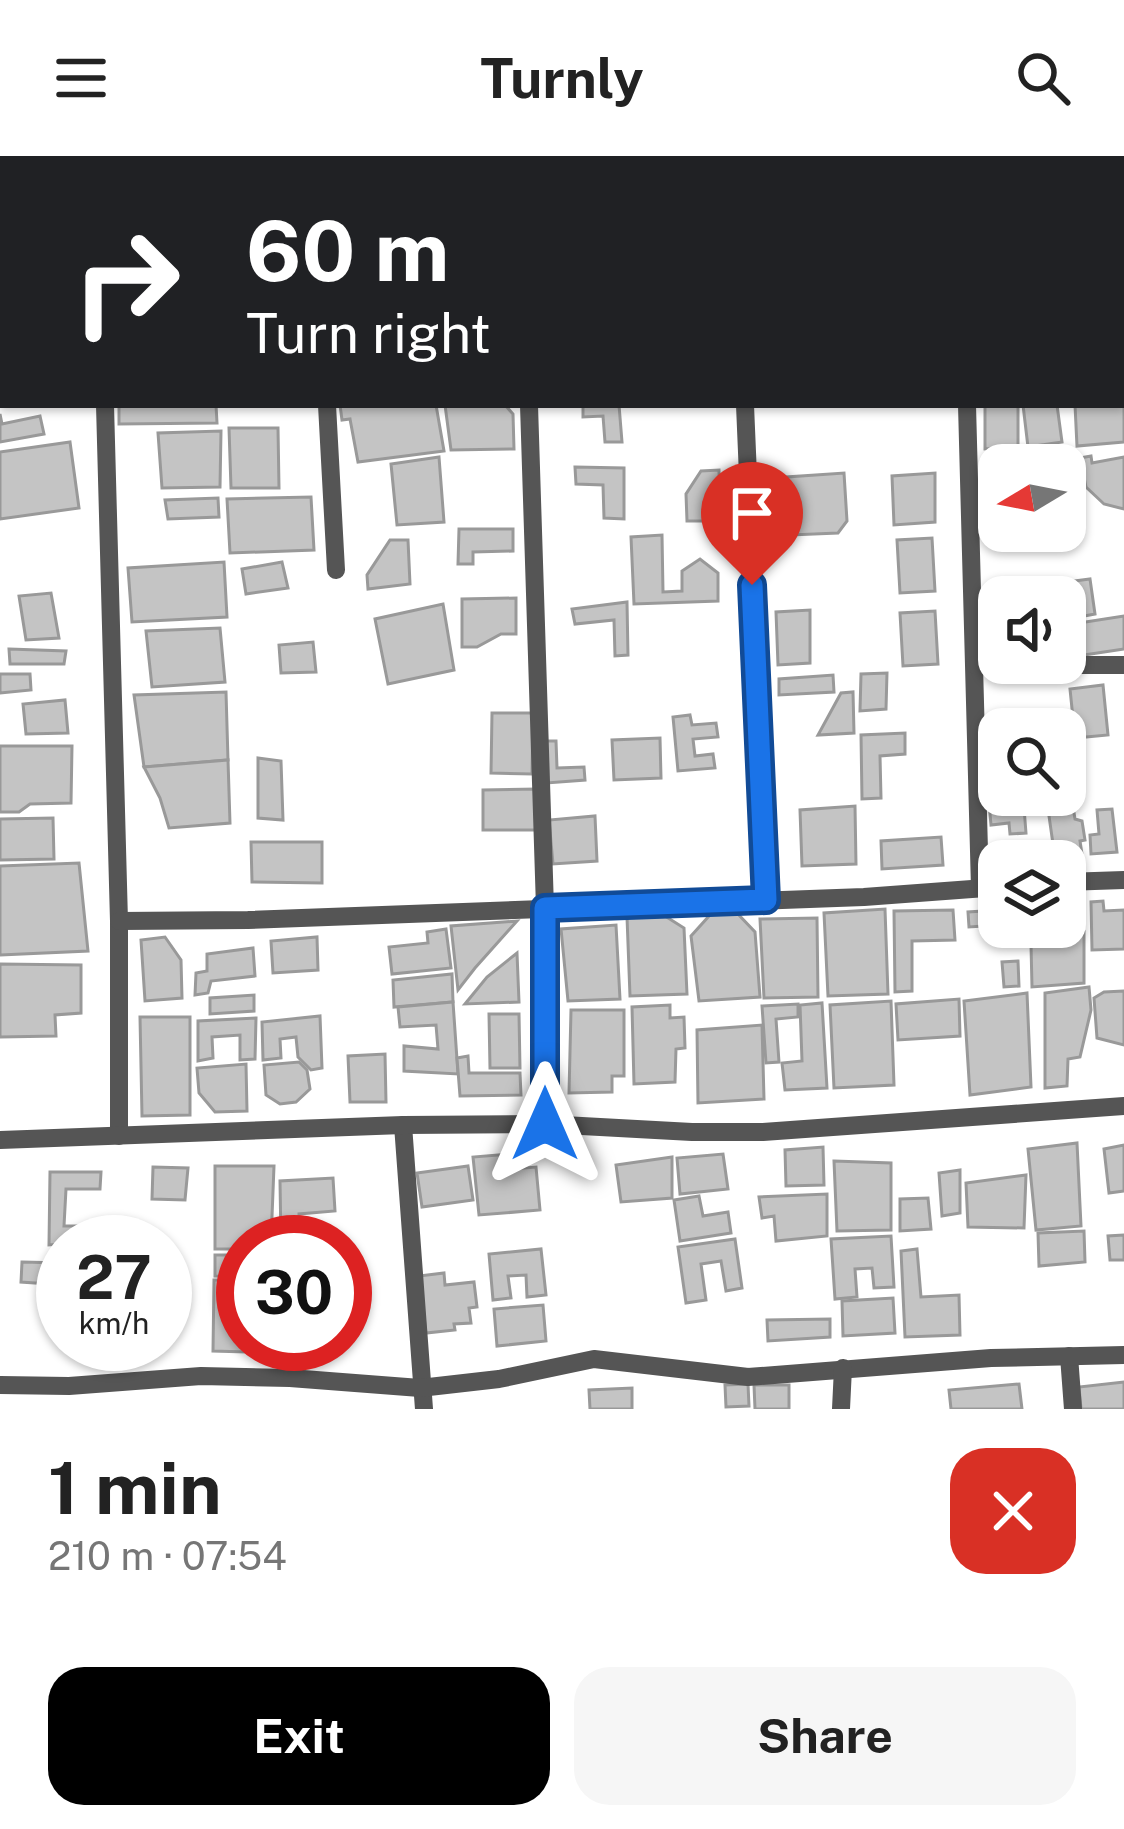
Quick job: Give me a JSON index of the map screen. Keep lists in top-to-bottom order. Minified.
{"north":"left","page":{"header":"Turnly","turn":["60 m","Turn right"],"speed":"27 km/h","limit":"30","heading":["1 min","210 m · 07:54"],"buttons":["Exit","Share"]}}
